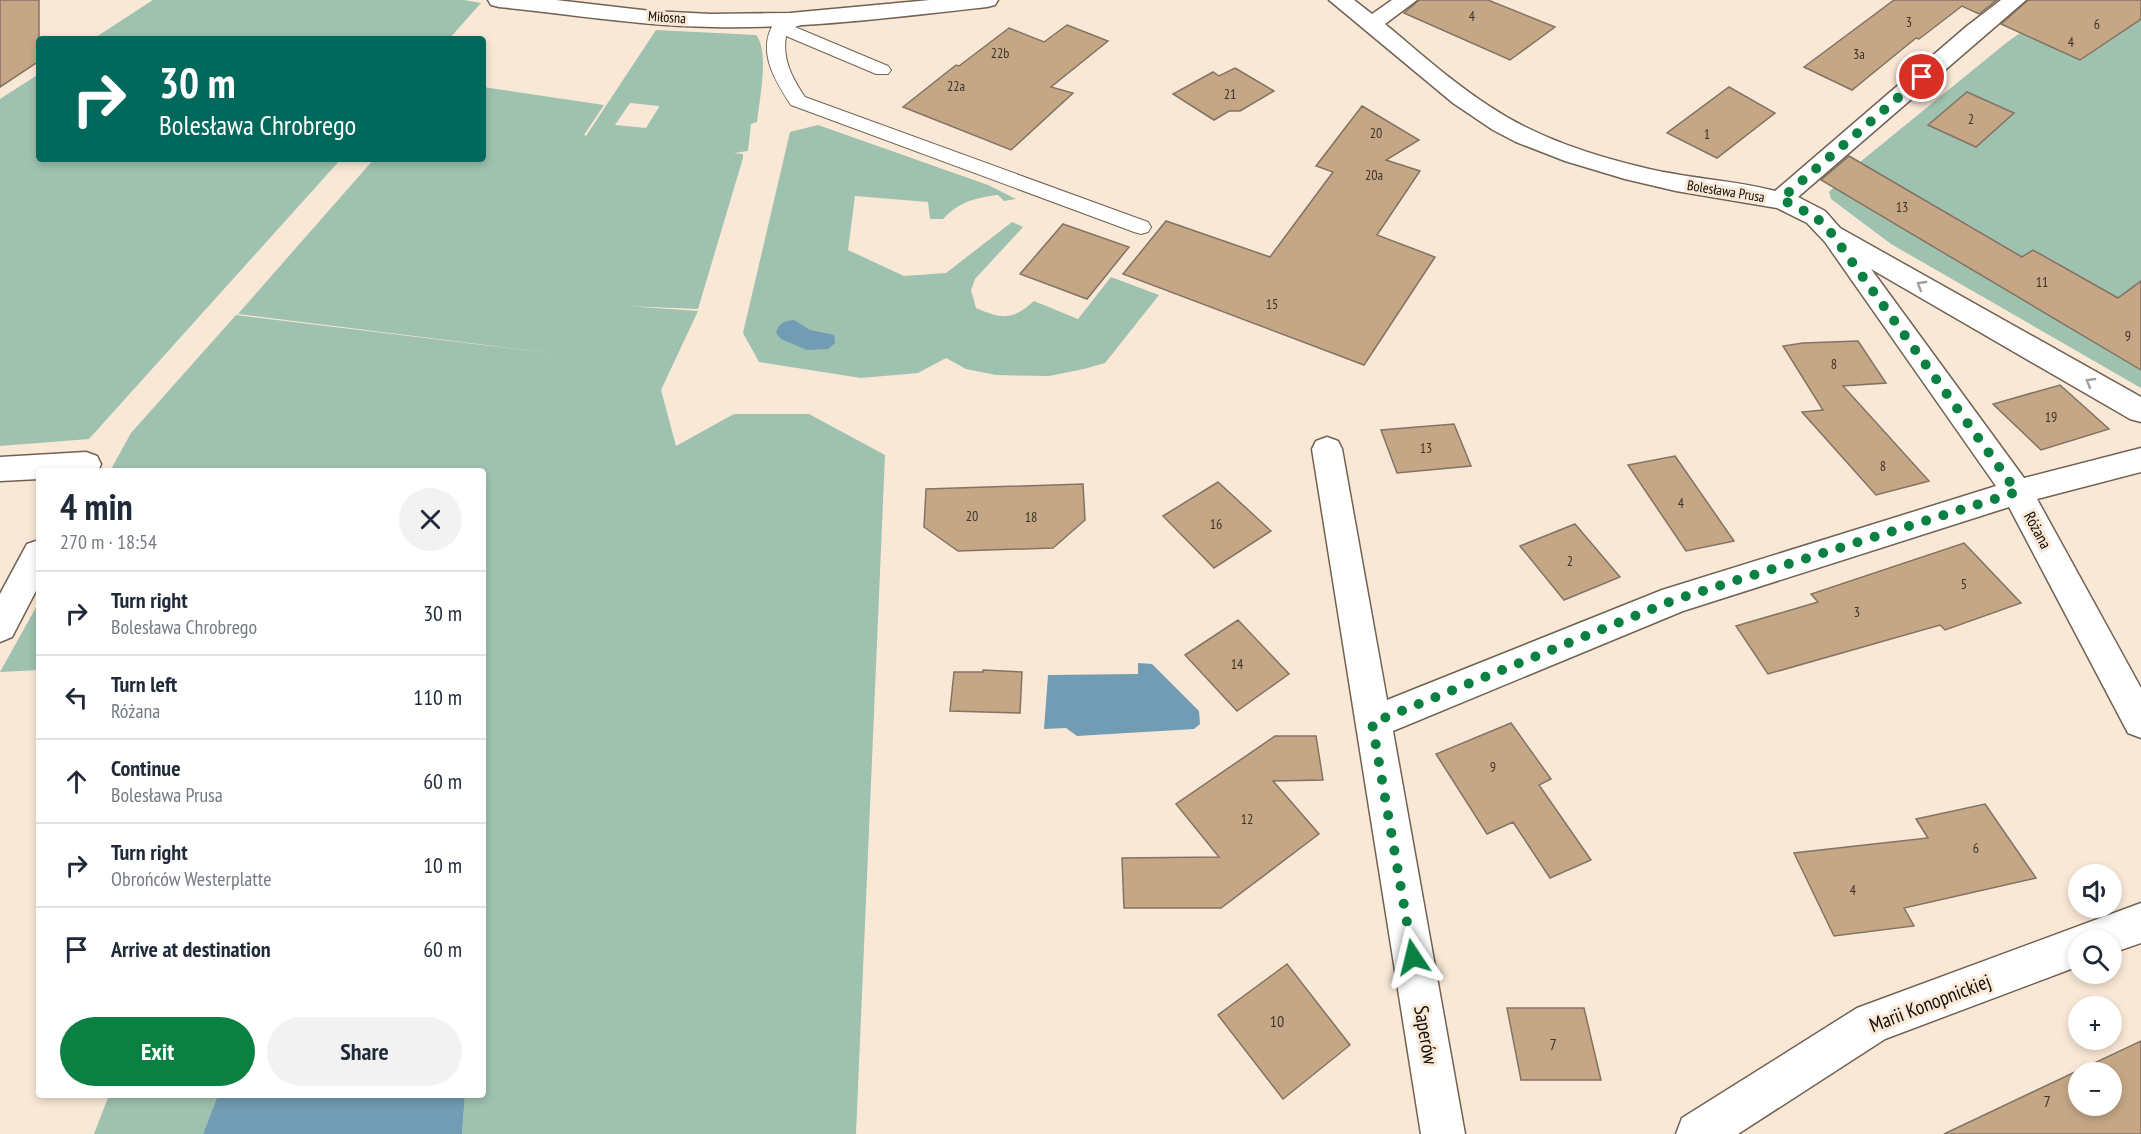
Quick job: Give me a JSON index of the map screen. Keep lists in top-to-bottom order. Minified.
{"streets":{"street":["Miłosna","Bolesława Prusa","Różana","Marii Konopnickiej","Saperów"]},"crossings":[["Bolesława Prusa","Różana"]],"one_way":["Bolesława Prusa"],"house_numbers":["4","3","6","4","22b","3a","22a","21","2","20","1","20a","13","11","15","9","8","19","13","8","4","20","18","16","2","5","3","14","9","12","6","4","10","7","7"],"page":{"turn":["30 m","Bolesława Chrobrego"],"heading":["4 min","270 m · 18:54"],"list":[{"name":"Turn right","note":"Bolesława Chrobrego","value":"30 m"},{"name":"Turn left","note":"Różana","value":"110 m"},{"name":"Continue","note":"Bolesława Prusa","value":"60 m"},{"name":"Turn right","note":"Obrońców Westerplatte","value":"10 m"},{"name":"Arrive at destination","value":"60 m"}],"map_buttons":["+","−"],"buttons":["Exit","Share"]}}
